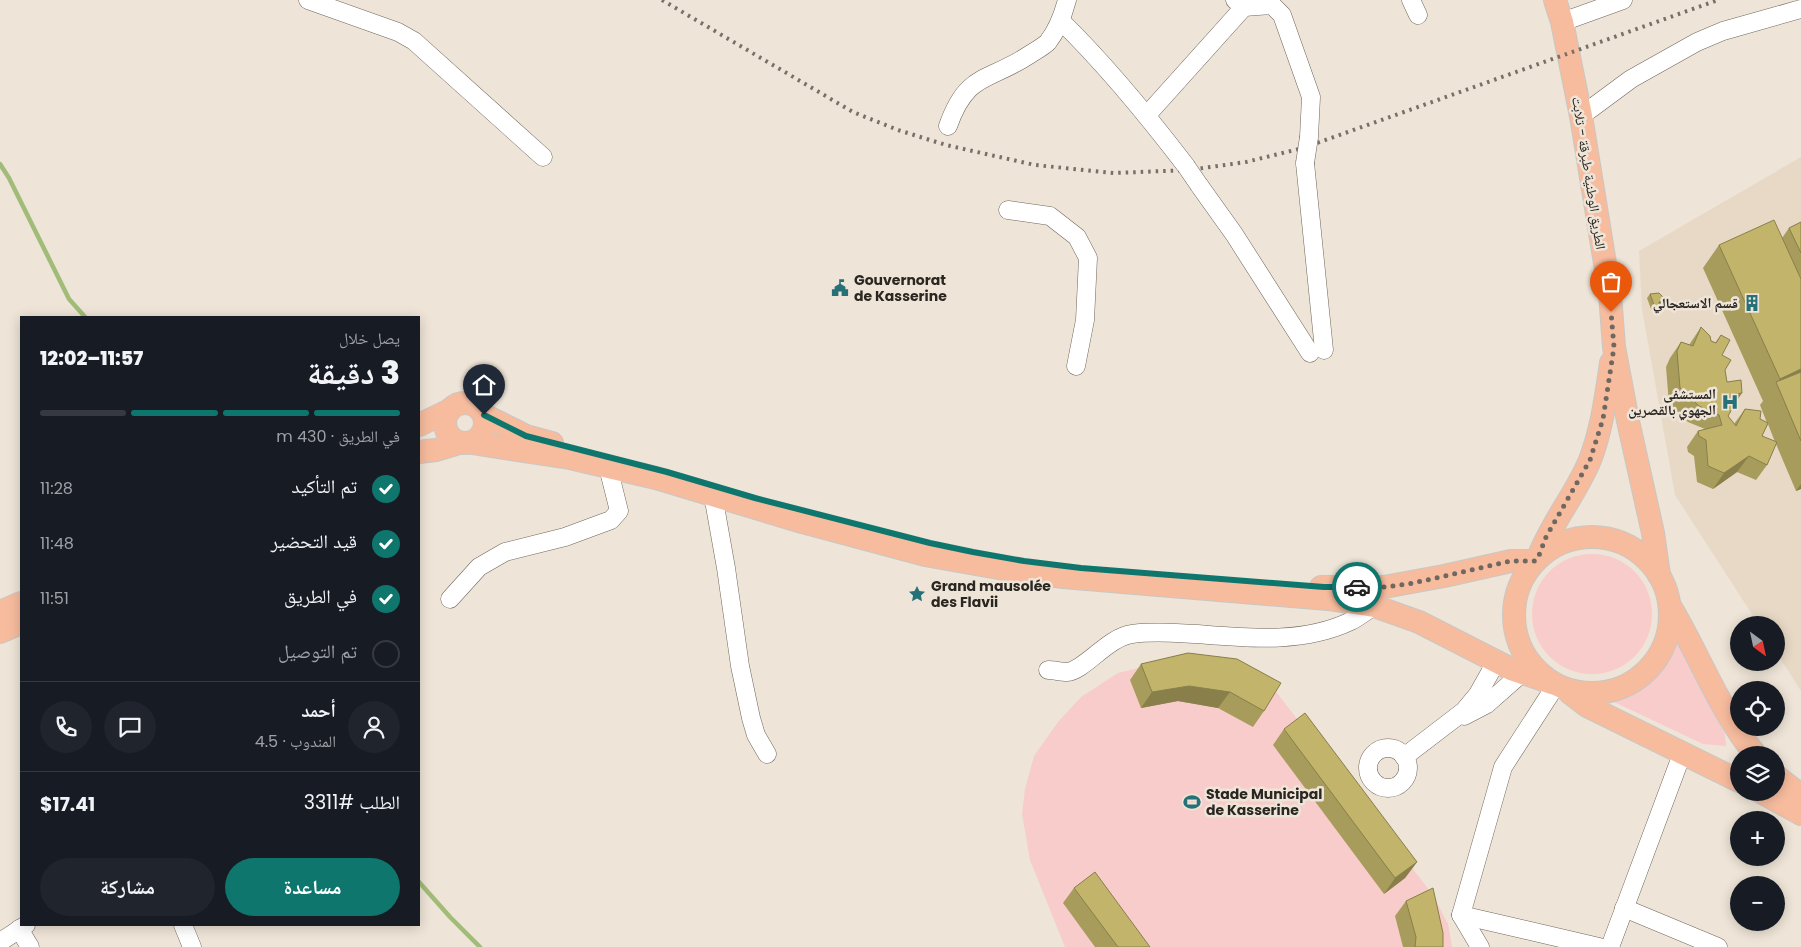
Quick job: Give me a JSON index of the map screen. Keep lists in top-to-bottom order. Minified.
{"streets":{"main road":["الطريق الوطنية طبرقة - تلابت"]},"places":{"public building":["Gouvernorat de Kasserine"],"building":["قسم الاستعجالي"],"hospital":["المستشفى الجهوي بالقصرين"],"place":["Grand mausolée des Flavii"],"sports":["Stade Municipal de Kasserine"]},"north":"bottom right","page":{"heading":["3 دقيقة","يصل خلال","11:57–12:02"],"panel":["أحمد","المندوب · 4.5","الطلب #3311","$17.41"],"bar":"في الطريق · 430 m","list":[["تم التأكيد","11:28"],["قيد التحضير","11:48"],["في الطريق","11:51"],"تم التوصيل"],"map_buttons":["+","−"],"buttons":["مساعدة","مشاركة"]}}
